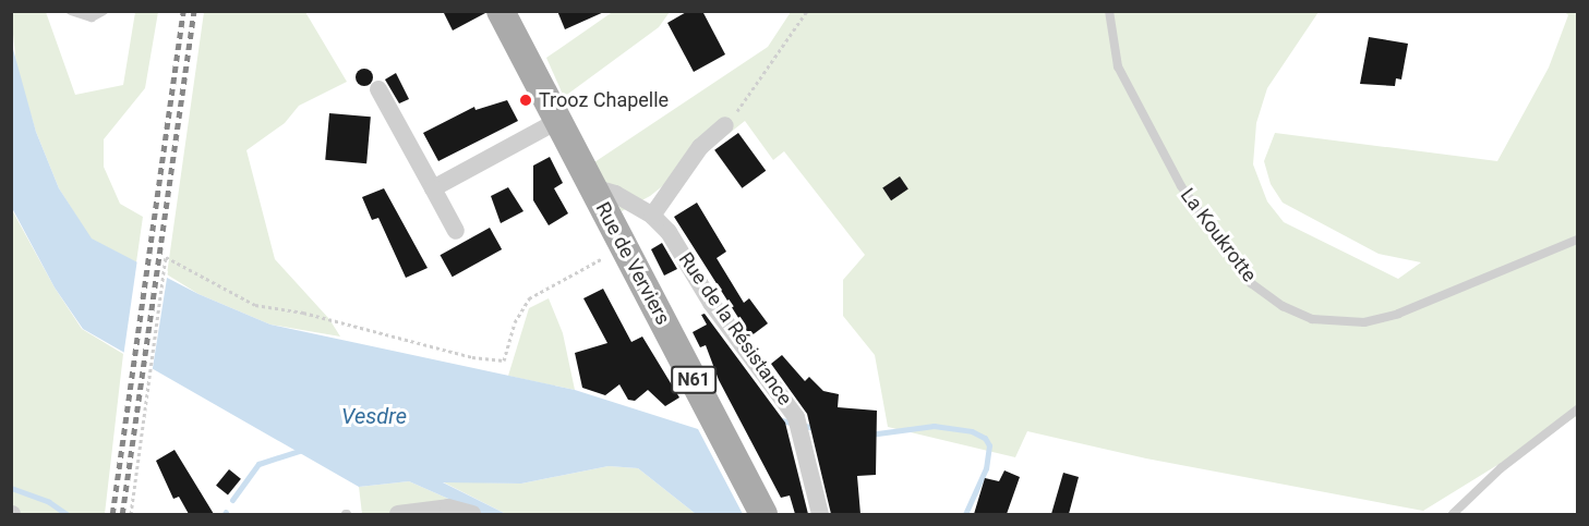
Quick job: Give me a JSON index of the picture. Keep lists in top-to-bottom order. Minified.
{"streets":{"main road":["Rue de Verviers","N61"],"street":["Rue de la Résistance"],"lane":["La Koukrotte"]},"crossings":[["Rue de Verviers","Rue de la Résistance"]],"water":["Vesdre"],"places":["Trooz Chapelle"]}
